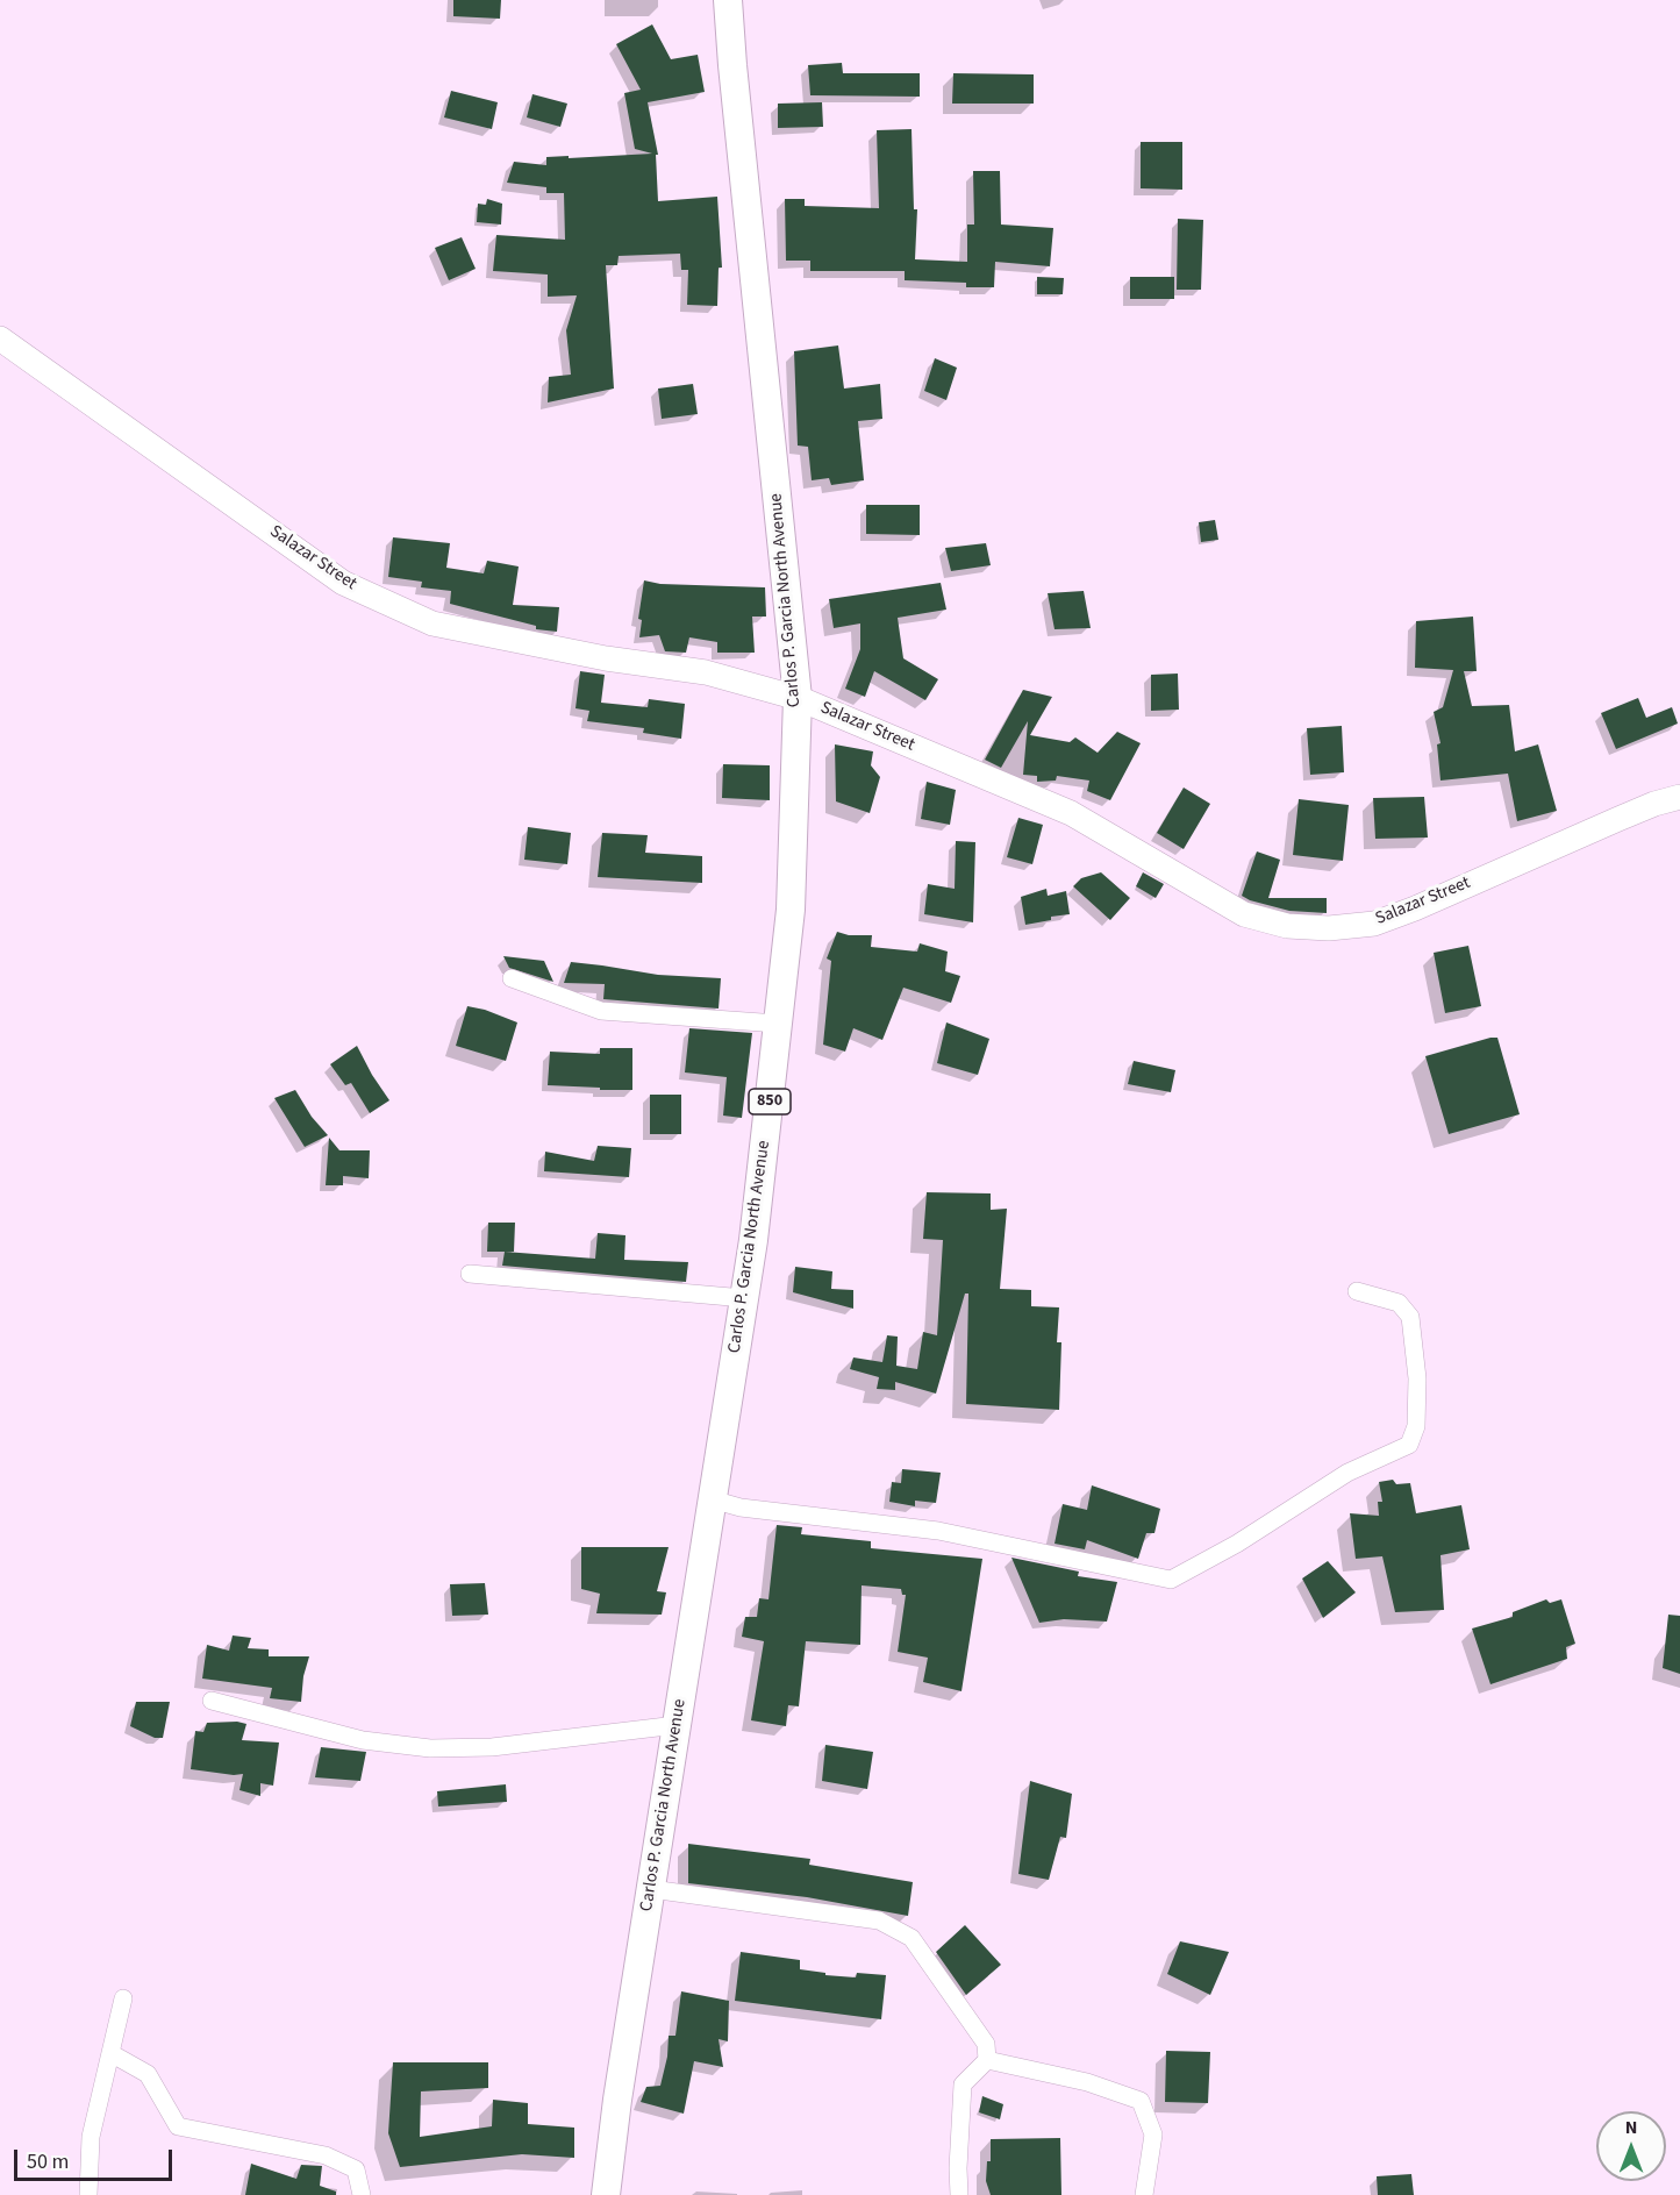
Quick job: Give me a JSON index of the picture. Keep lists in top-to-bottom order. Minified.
{"streets":{"main road":["Carlos P. Garcia North Avenue","850"],"street":["Salazar Street"]},"crossings":[["Salazar Street","Carlos P. Garcia North Avenue"]],"scale_bar":"50 m","north":"top"}
